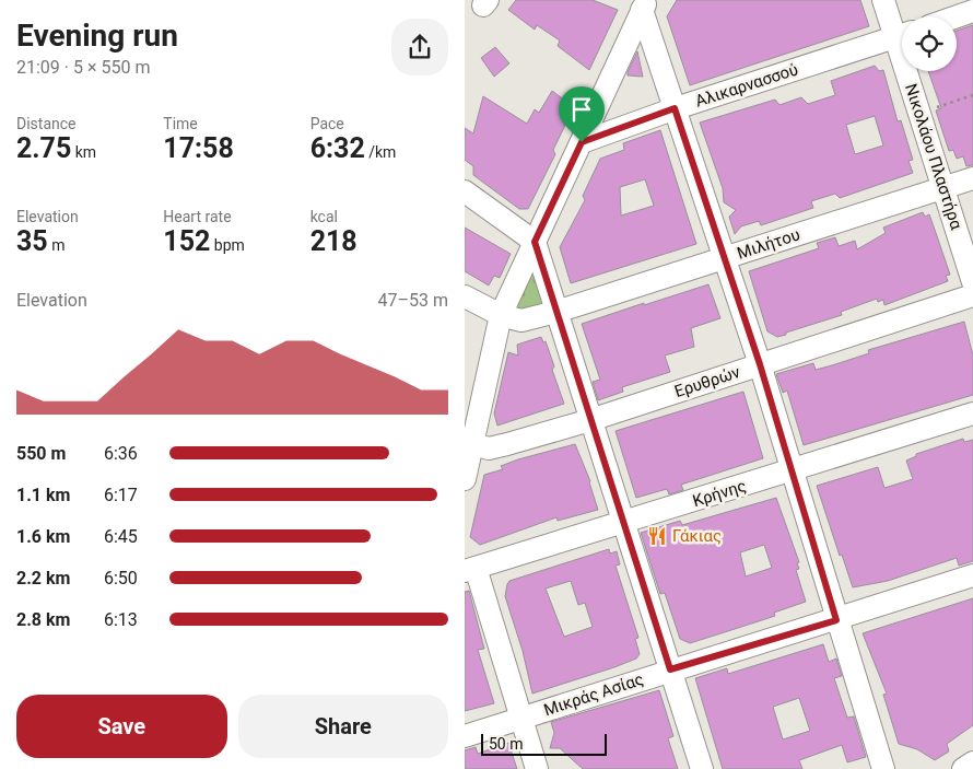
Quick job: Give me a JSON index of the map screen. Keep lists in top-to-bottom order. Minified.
{"streets":{"street":["Αλικαρνασσού","Νικολάου Πλαστήρα","Μιλήτου","Ερυθρών","Κρήνης","Μικράς Ασίας"]},"crossings":[["Νικολάου Πλαστήρα","Μιλήτου"]],"places":{"restaurant":["Γάκιας"]},"scale_bar":"50 m","page":{"heading":["Evening run","21:09 · 5 × 550 m"],"stats":[["Distance","2.75 km"],["Time","17:58"],["Pace","6:32 /km"],["Elevation","35 m"],["Heart rate","152 bpm"],["kcal","218"]],"chart":["Elevation","47–53 m"],"list":[{"name":"550 m","note":"6:36"},{"name":"1.1 km","note":"6:17"},{"name":"1.6 km","note":"6:45"},{"name":"2.2 km","note":"6:50"},{"name":"2.8 km","note":"6:13"}],"buttons":["Save","Share"],"scale":"50 m"}}
